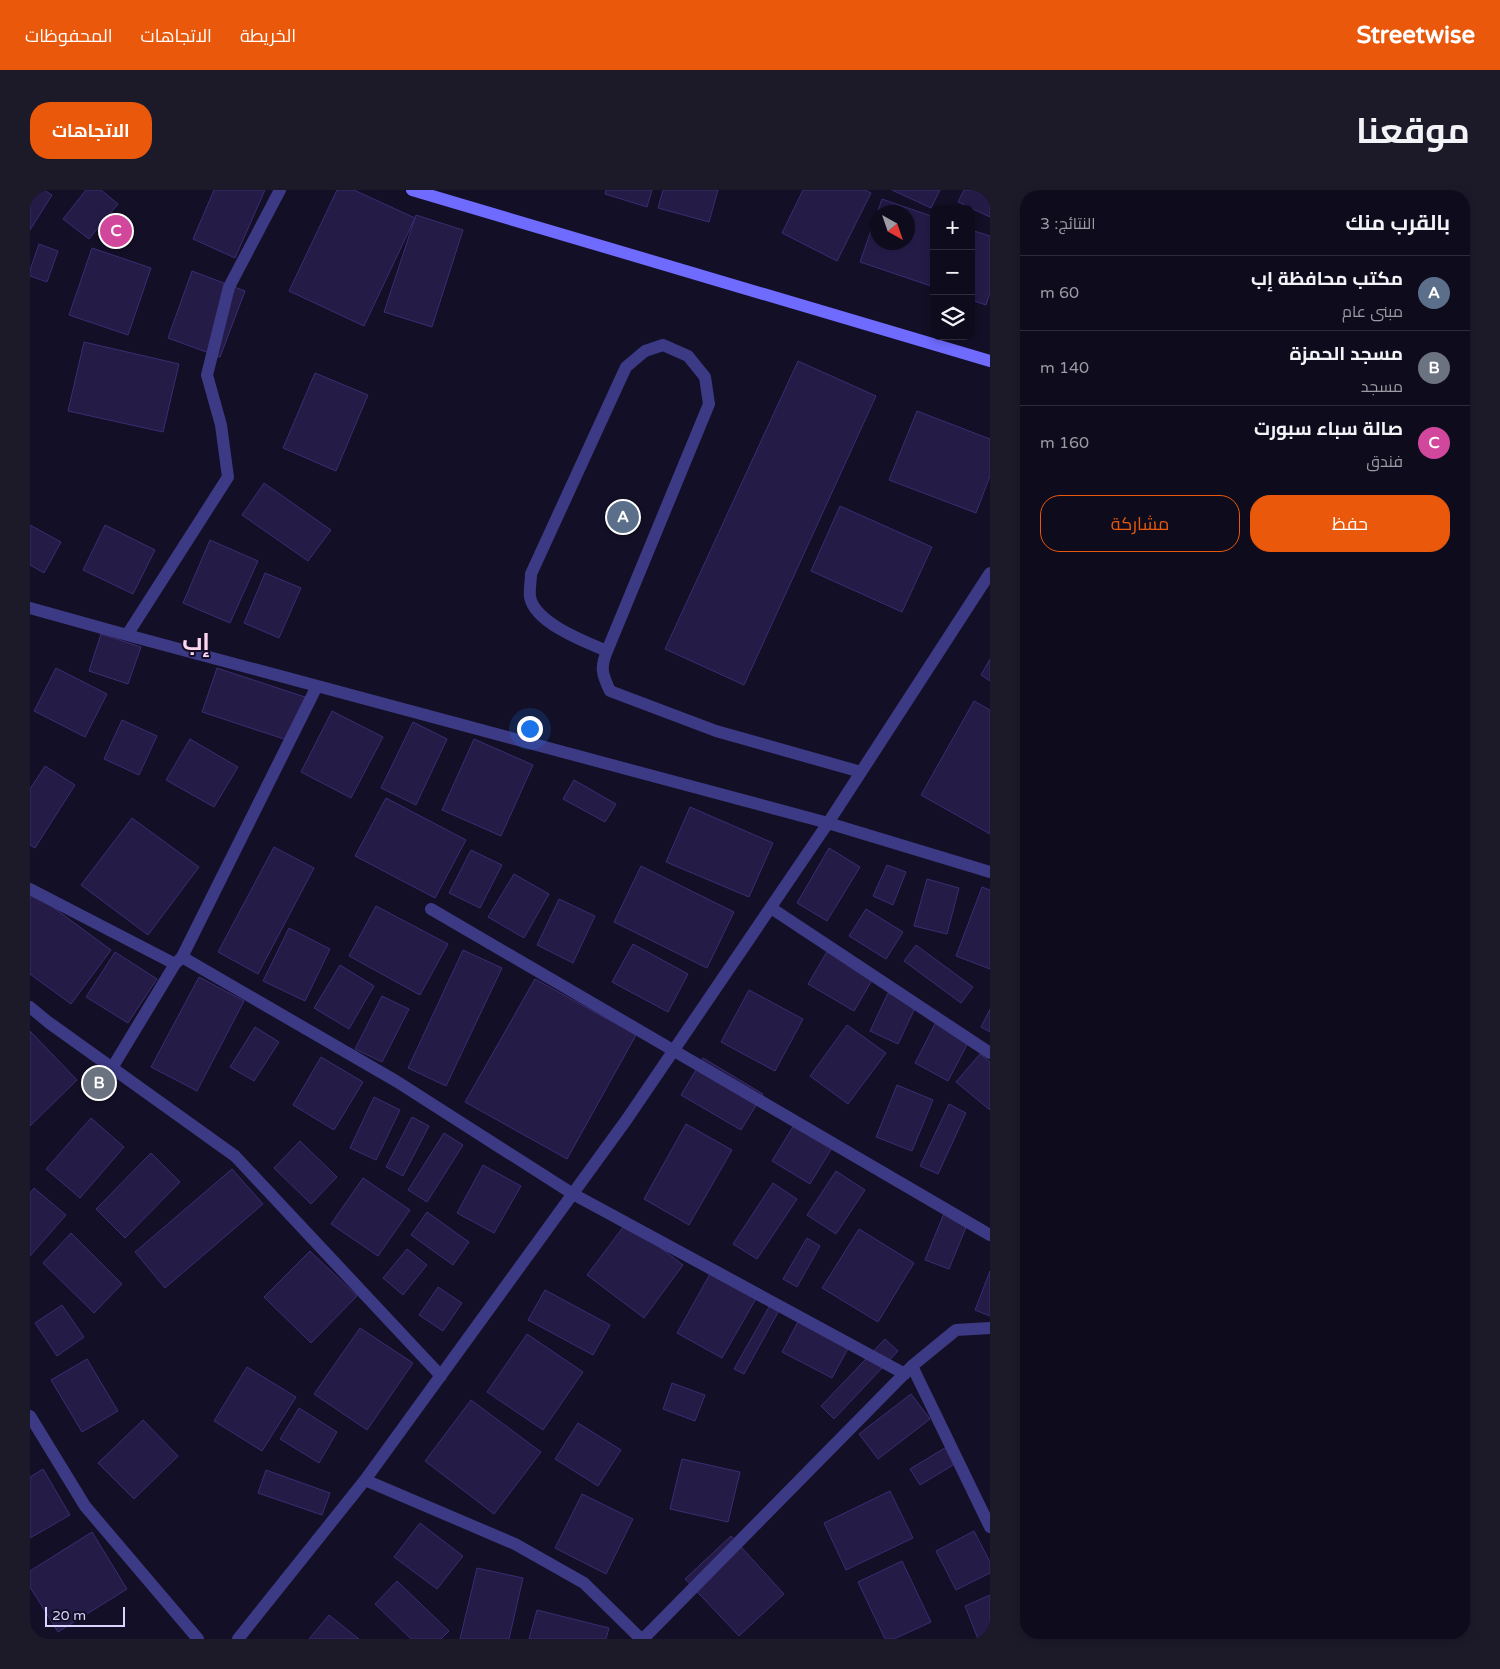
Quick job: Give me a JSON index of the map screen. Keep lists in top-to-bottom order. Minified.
{"districts":["إب"],"scale_bar":"20 m","north":"bottom right","page":{"header":"Streetwise","nav":["الخريطة","الاتجاهات","المحفوظات"],"title":"موقعنا","buttons":["الاتجاهات",["حفظ","مشاركة"]],"heading":["بالقرب منك","النتائج: 3"],"map_buttons":["+","−"],"pins":["C","A","B"],"list":[{"mark":"A","name":"مكتب محافظة إب","note":"مبنى عام","value":"60 m"},{"mark":"B","name":"مسجد الحمزة","note":"مسجد","value":"140 m"},{"mark":"C","name":"صالة سباء سبورت","note":"فندق","value":"160 m"}],"scale":"20 m"}}
